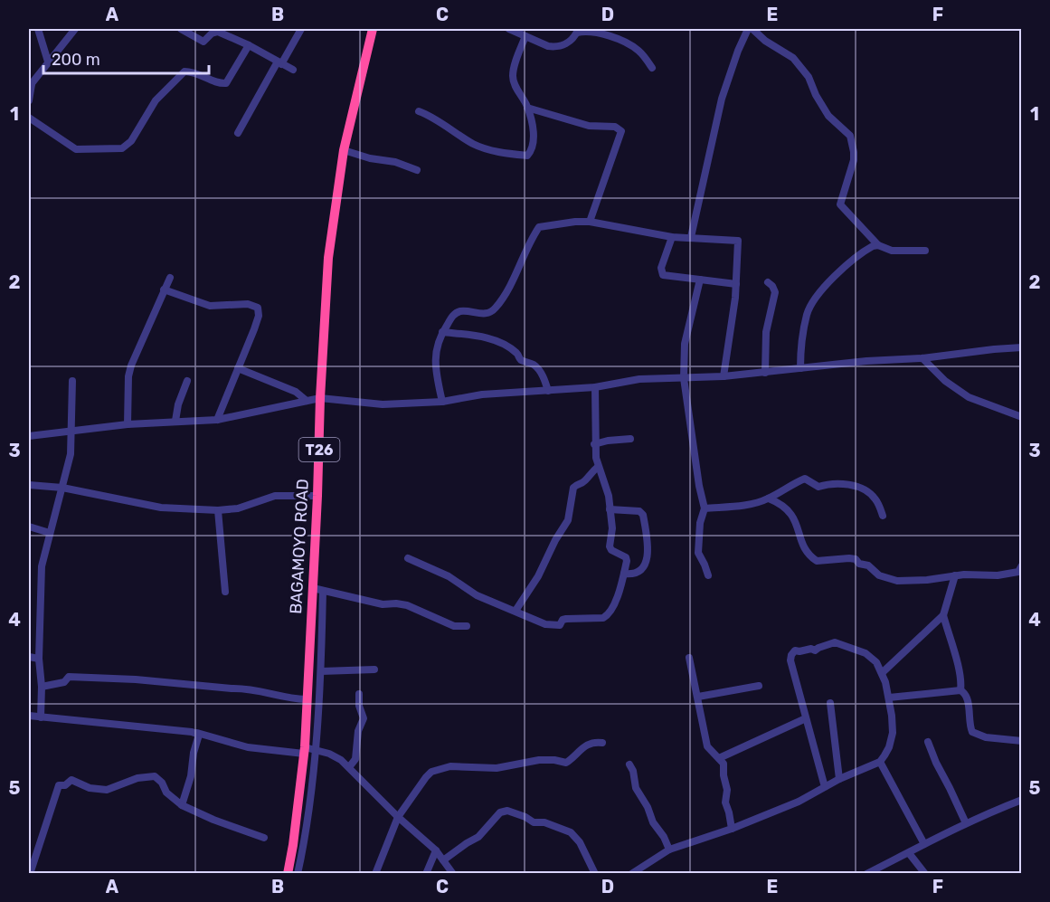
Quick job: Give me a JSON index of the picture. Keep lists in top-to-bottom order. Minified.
{"streets":{"highway":["T26","BAGAMOYO ROAD"]},"scale_bar":"200 m","grid":{"columns":["A","B","C","D","E","F"],"rows":["1","2","3","4","5"]}}
